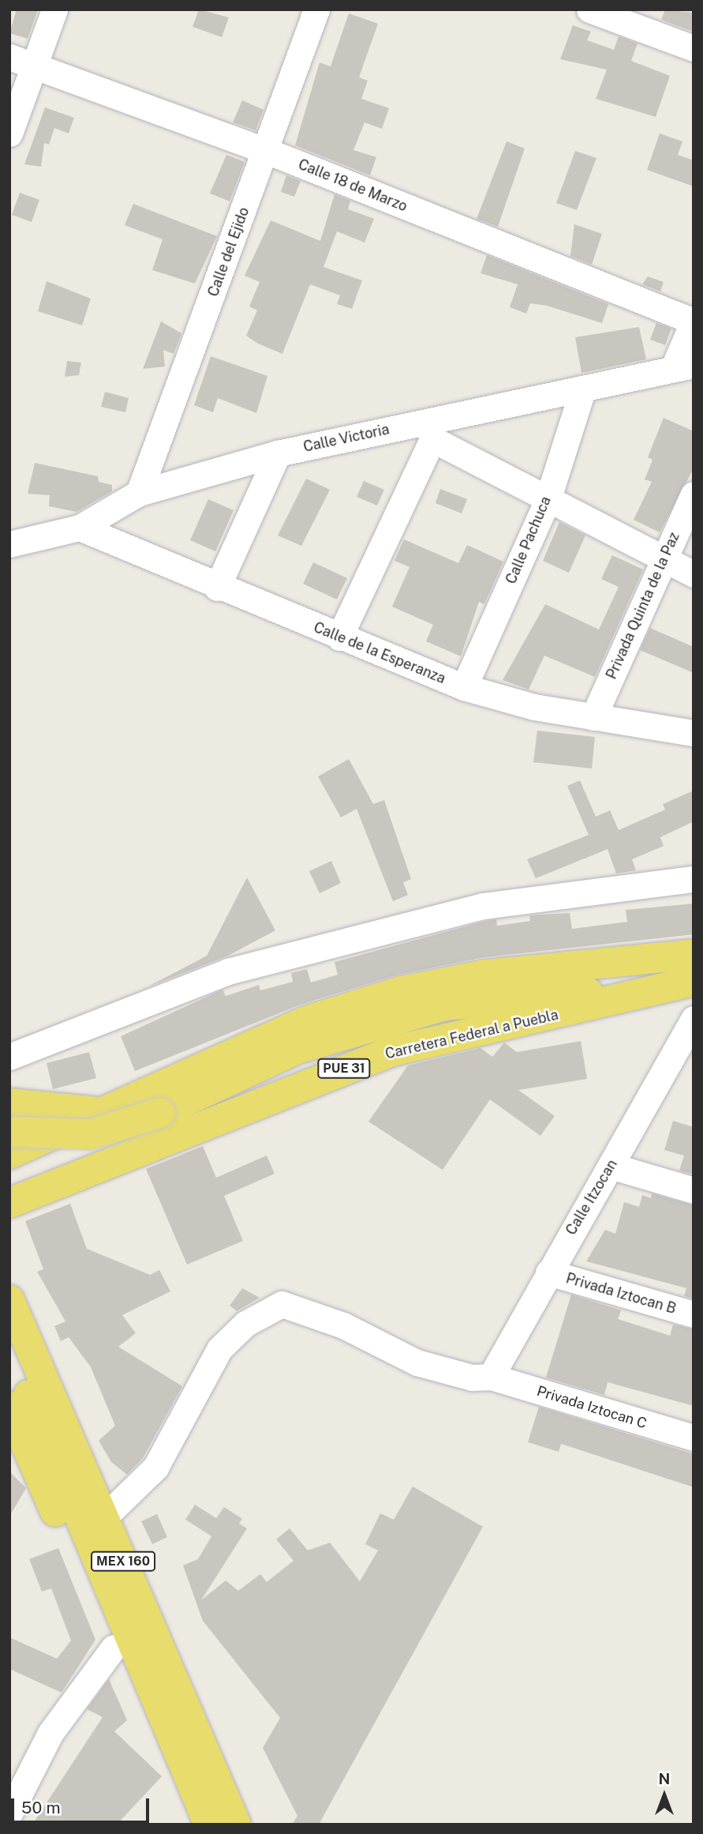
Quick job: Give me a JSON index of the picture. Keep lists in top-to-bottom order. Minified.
{"streets":{"main road":["Carretera Federal a Puebla","PUE 31","MEX 160"],"street":["Calle 18 de Marzo","Calle del Ejido","Calle Victoria","Calle Pachuca","Privada Quinta de la Paz","Calle de la Esperanza","Calle Itzocan","Privada Iztocan B","Privada Iztocan C"]},"crossings":[["Calle 18 de Marzo","Calle del Ejido"],["Calle del Ejido","Calle Victoria"],["Calle Victoria","Calle Pachuca"],["Calle Victoria","Calle de la Esperanza"],["Calle Pachuca","Calle de la Esperanza"],["Privada Quinta de la Paz","Calle de la Esperanza"],["Calle Itzocan","Privada Iztocan B"],["Calle Itzocan","Privada Iztocan C"],["Privada Iztocan C","MEX 160"]],"scale_bar":"50 m","north":"top"}
